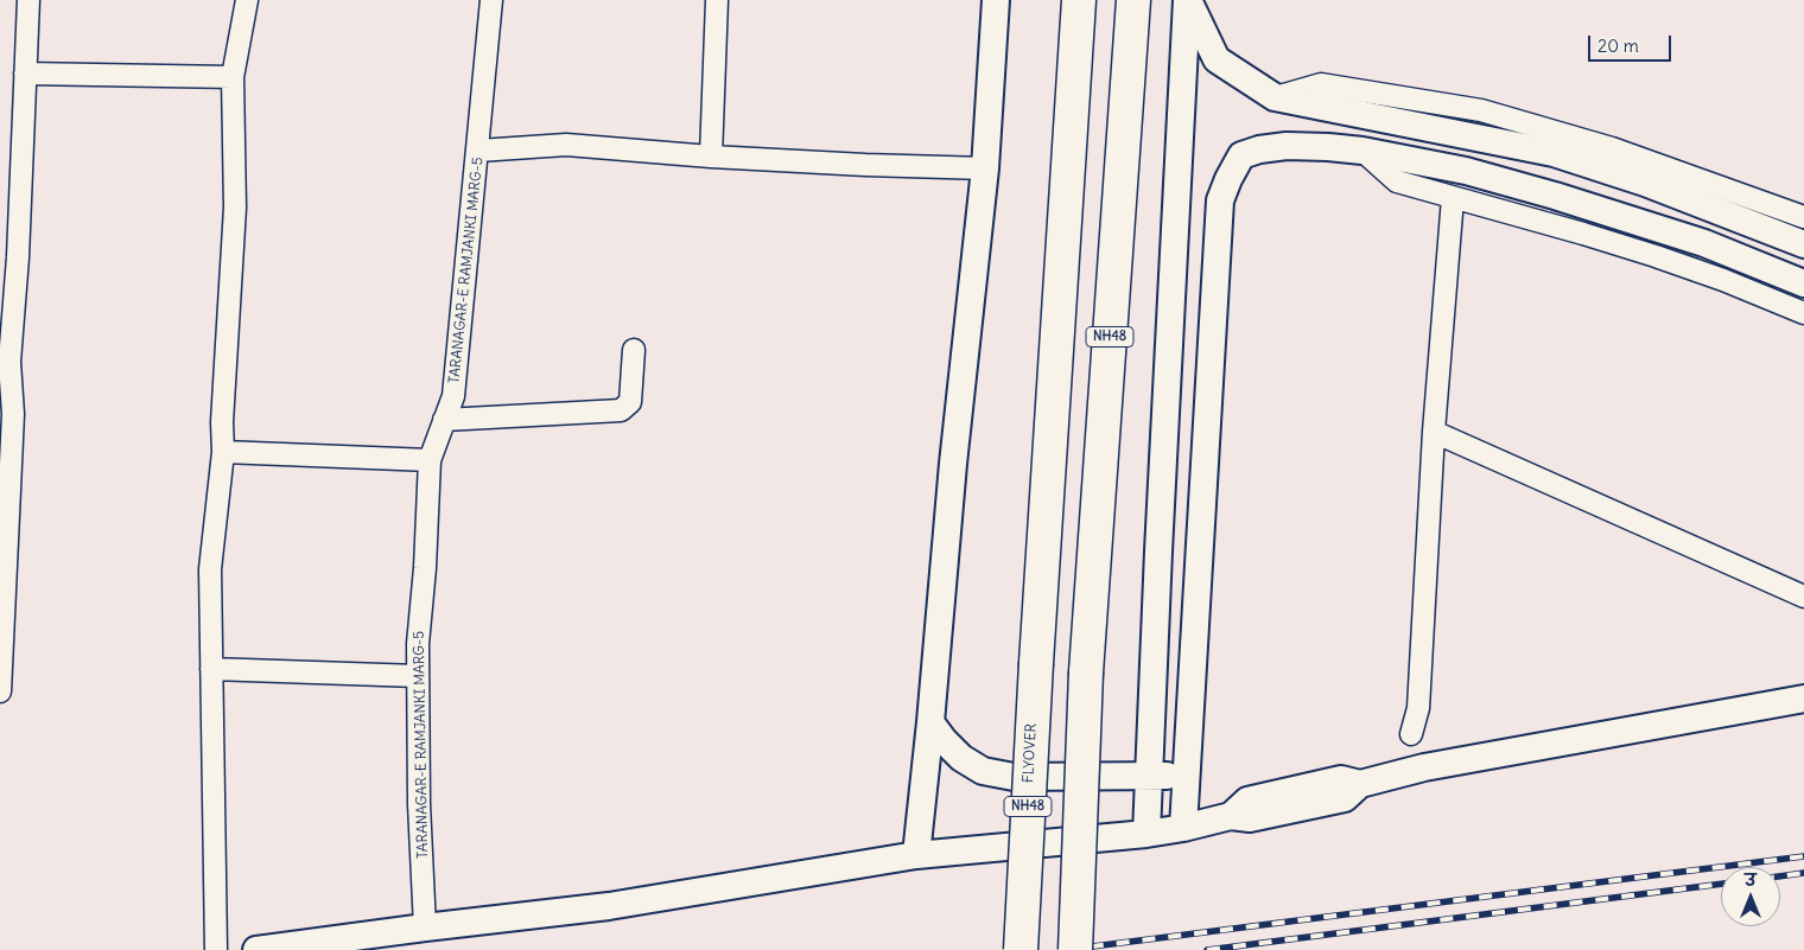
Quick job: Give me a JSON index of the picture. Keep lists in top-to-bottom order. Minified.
{"streets":{"highway":["NH48","FLYOVER"],"street":["TARANAGAR-E RAMJANKI MARG-5"]},"scale_bar":"20 m","north":"top"}
